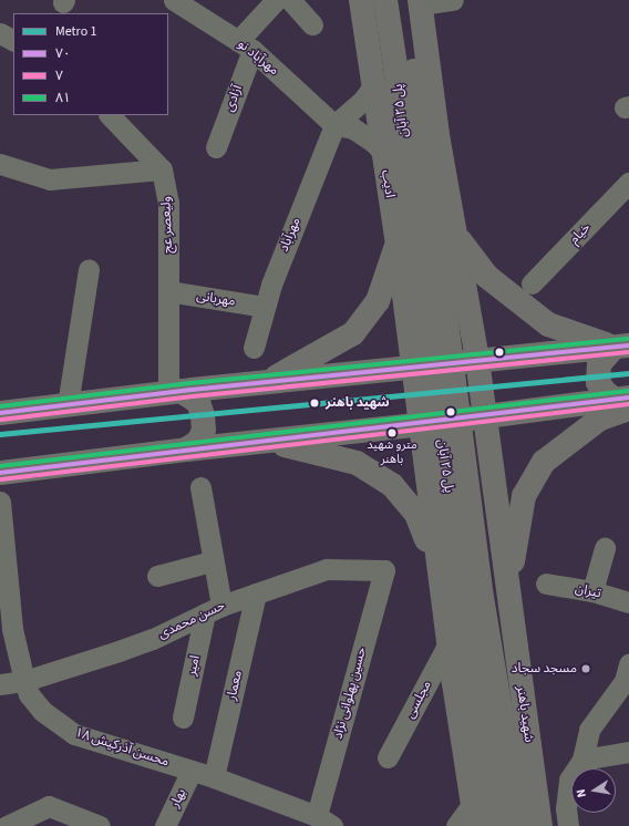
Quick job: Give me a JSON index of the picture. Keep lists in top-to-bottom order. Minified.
{"streets":{"main road":["پل ۲۵ آبان","ادیب","شهید باهنر"],"street":["مهرآباد نو","آزادی","ولیعصر عج","خیام","مهرآباد","مهربانی","تیران","حسن محمدی","امیر","معمار","حسین پهلوانی نژاد","مجلسی","محسن آذرکیش ۱۸","بهار"]},"crossings":[["مهرآباد نو","آزادی"],["مهرآباد نو","مهرآباد"],["ولیعصر عج","مهربانی"],["مهرآباد","مهربانی"],["حسن محمدی","امیر"],["حسن محمدی","معمار"],["حسن محمدی","حسین پهلوانی نژاد"],["حسن محمدی","محسن آذرکیش ۱۸"],["معمار","محسن آذرکیش ۱۸"],["حسین پهلوانی نژاد","محسن آذرکیش ۱۸"],["محسن آذرکیش ۱۸","بهار"]],"places":["شهید باهنر","مترو شهید باهنر","مسجد سجاد"],"lines":["transit line ۸۱","transit line ۷۰","transit line ۷","metro line 1"],"legend":["Metro 1","۷۰","۷","۸۱"],"north":"left"}
